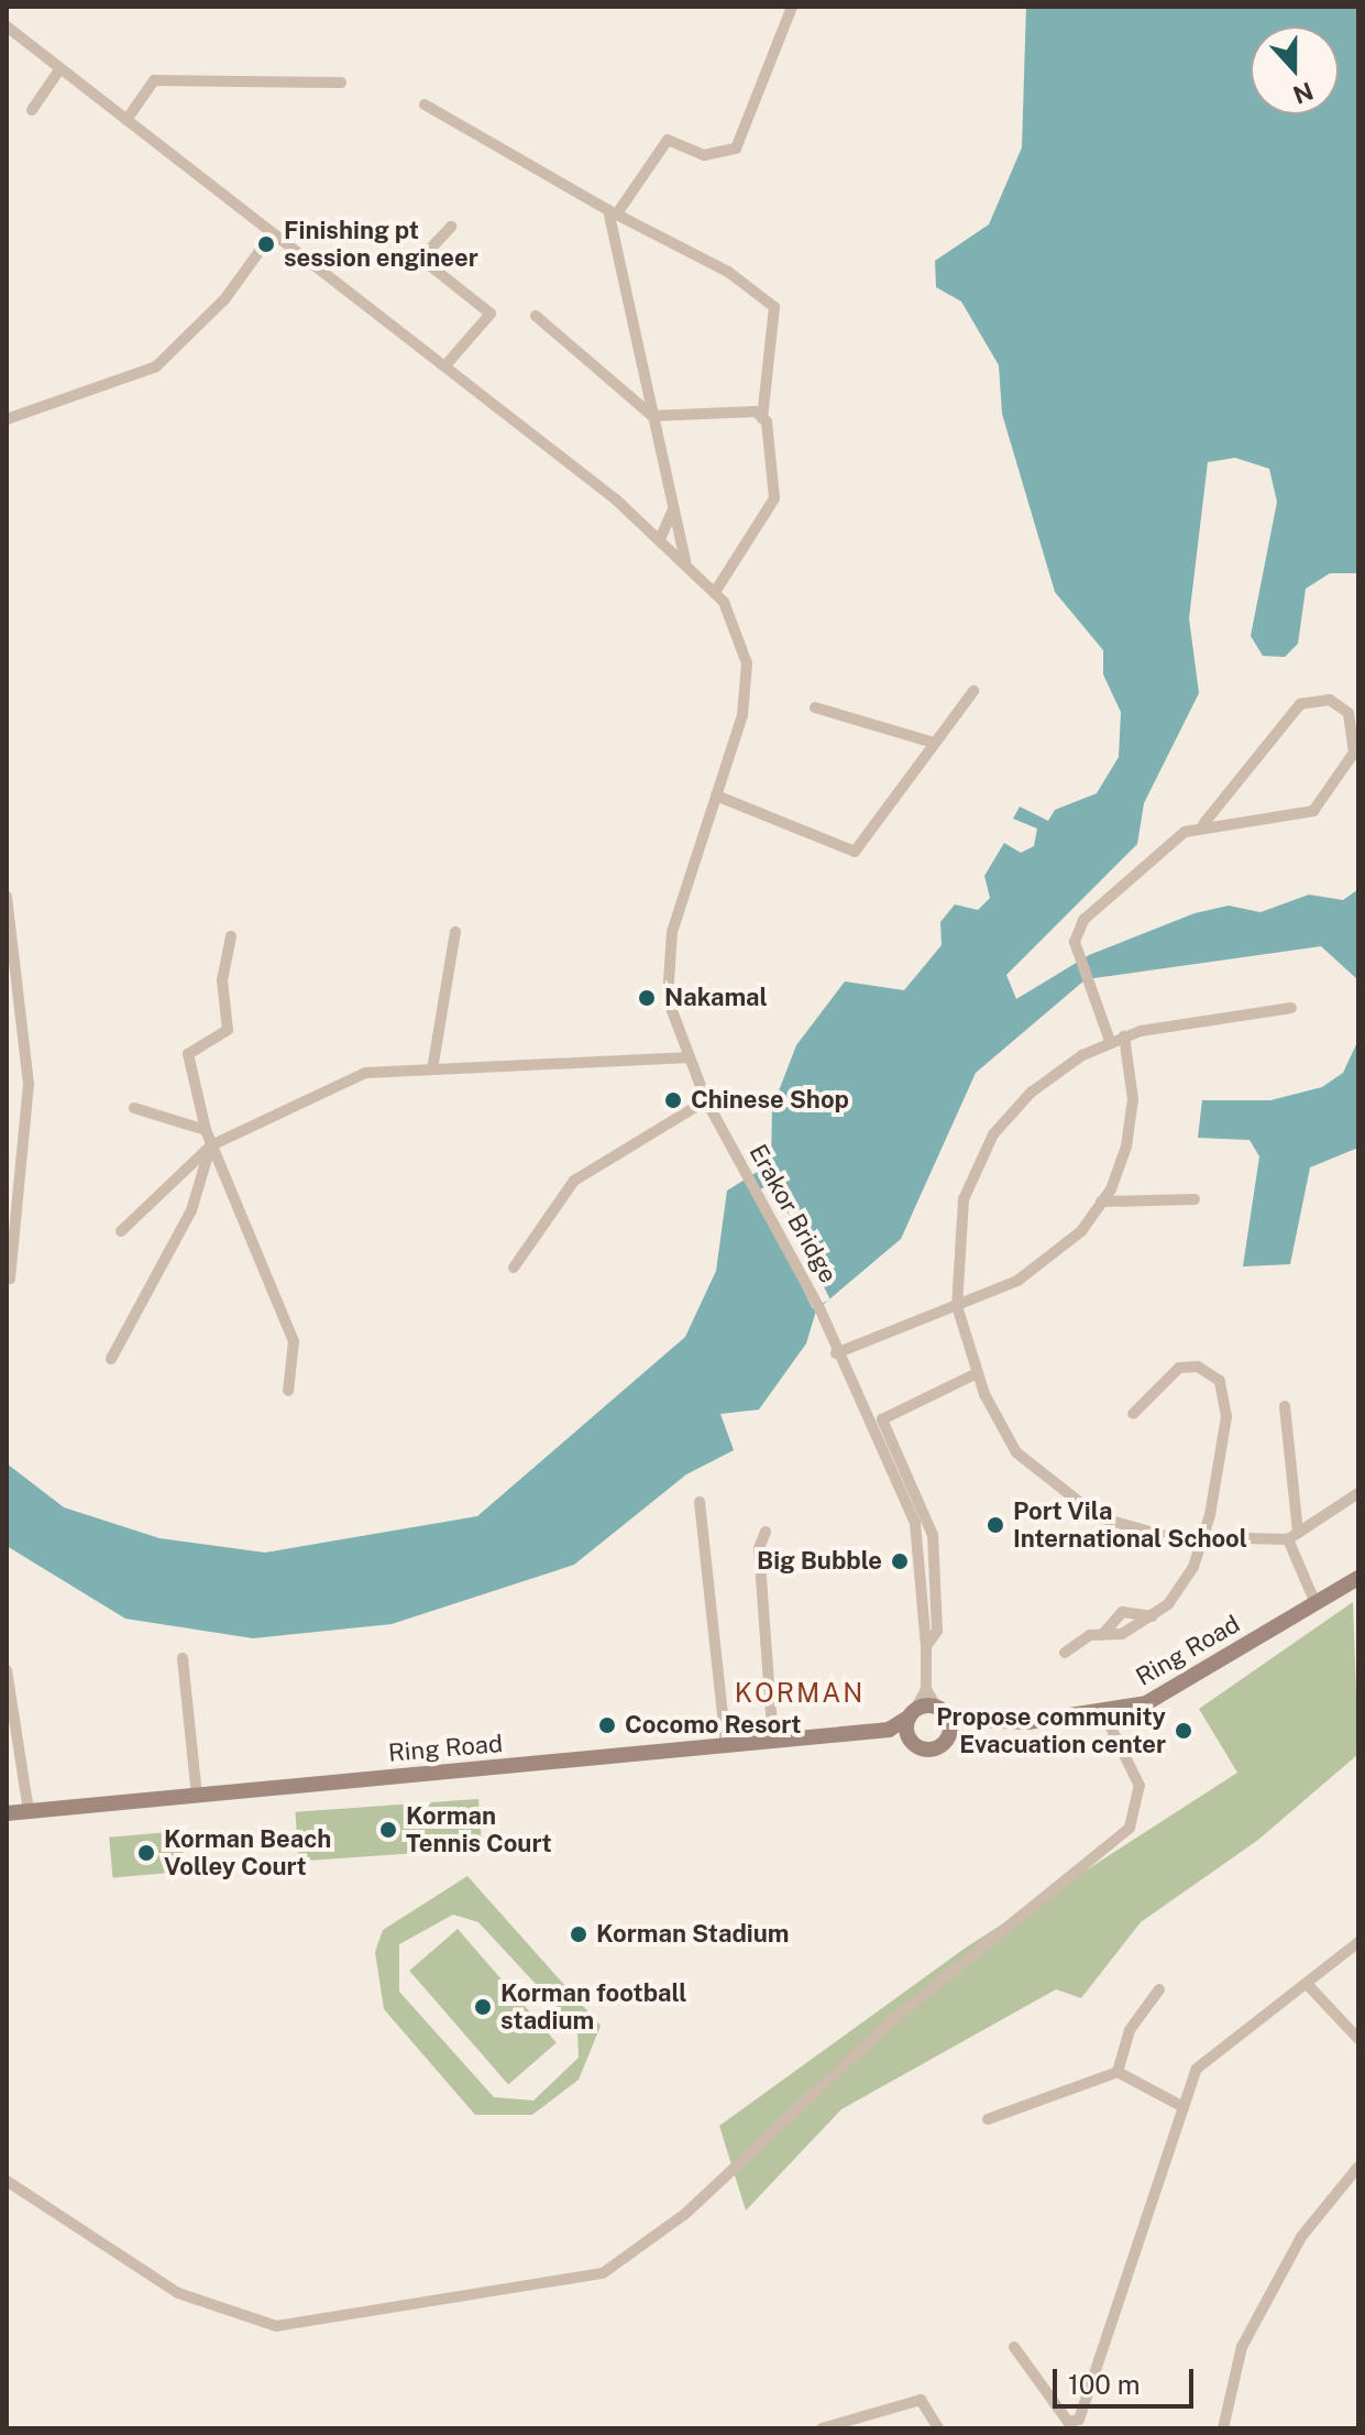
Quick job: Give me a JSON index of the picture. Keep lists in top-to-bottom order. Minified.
{"streets":{"main road":["Ring Road"],"street":["Erakor Bridge"]},"districts":["KORMAN"],"places":["Finishing pt session engineer","Nakamal","Chinese Shop","Port Vila International School","Big Bubble","Cocomo Resort","Propose community Evacuation center","Korman Tennis Court","Korman Beach Volley Court","Korman Stadium","Korman football stadium"],"scale_bar":"100 m","north":"bottom"}
